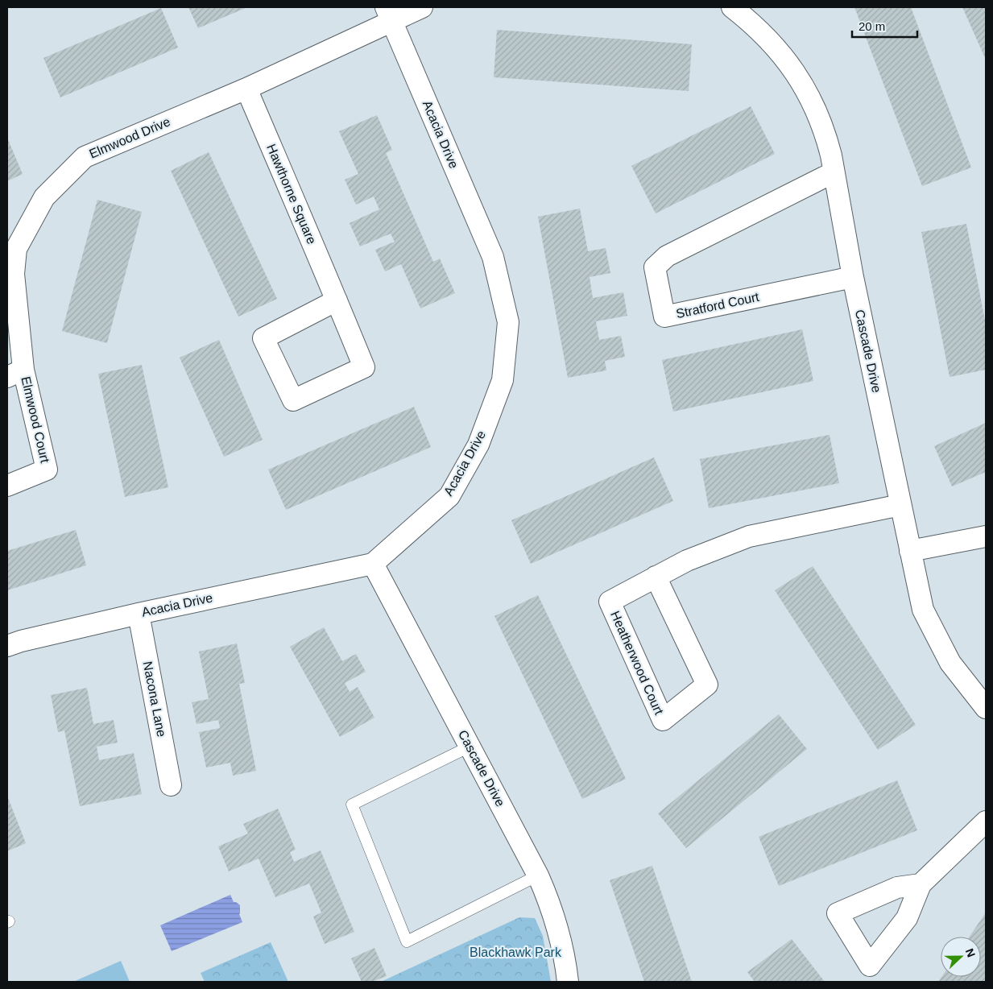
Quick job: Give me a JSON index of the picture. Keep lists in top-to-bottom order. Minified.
{"streets":{"street":["Acacia Drive","Elmwood Drive","Hawthorne Square","Stratford Court","Cascade Drive","Elmwood Court","Heatherwood Court","Nacona Lane"]},"crossings":[["Acacia Drive","Elmwood Drive"],["Acacia Drive","Cascade Drive"],["Acacia Drive","Nacona Lane"],["Elmwood Drive","Hawthorne Square"],["Elmwood Drive","Elmwood Court"],["Stratford Court","Cascade Drive"],["Cascade Drive","Heatherwood Court"]],"parks":["Blackhawk Park"],"scale_bar":"20 m","north":"right"}
